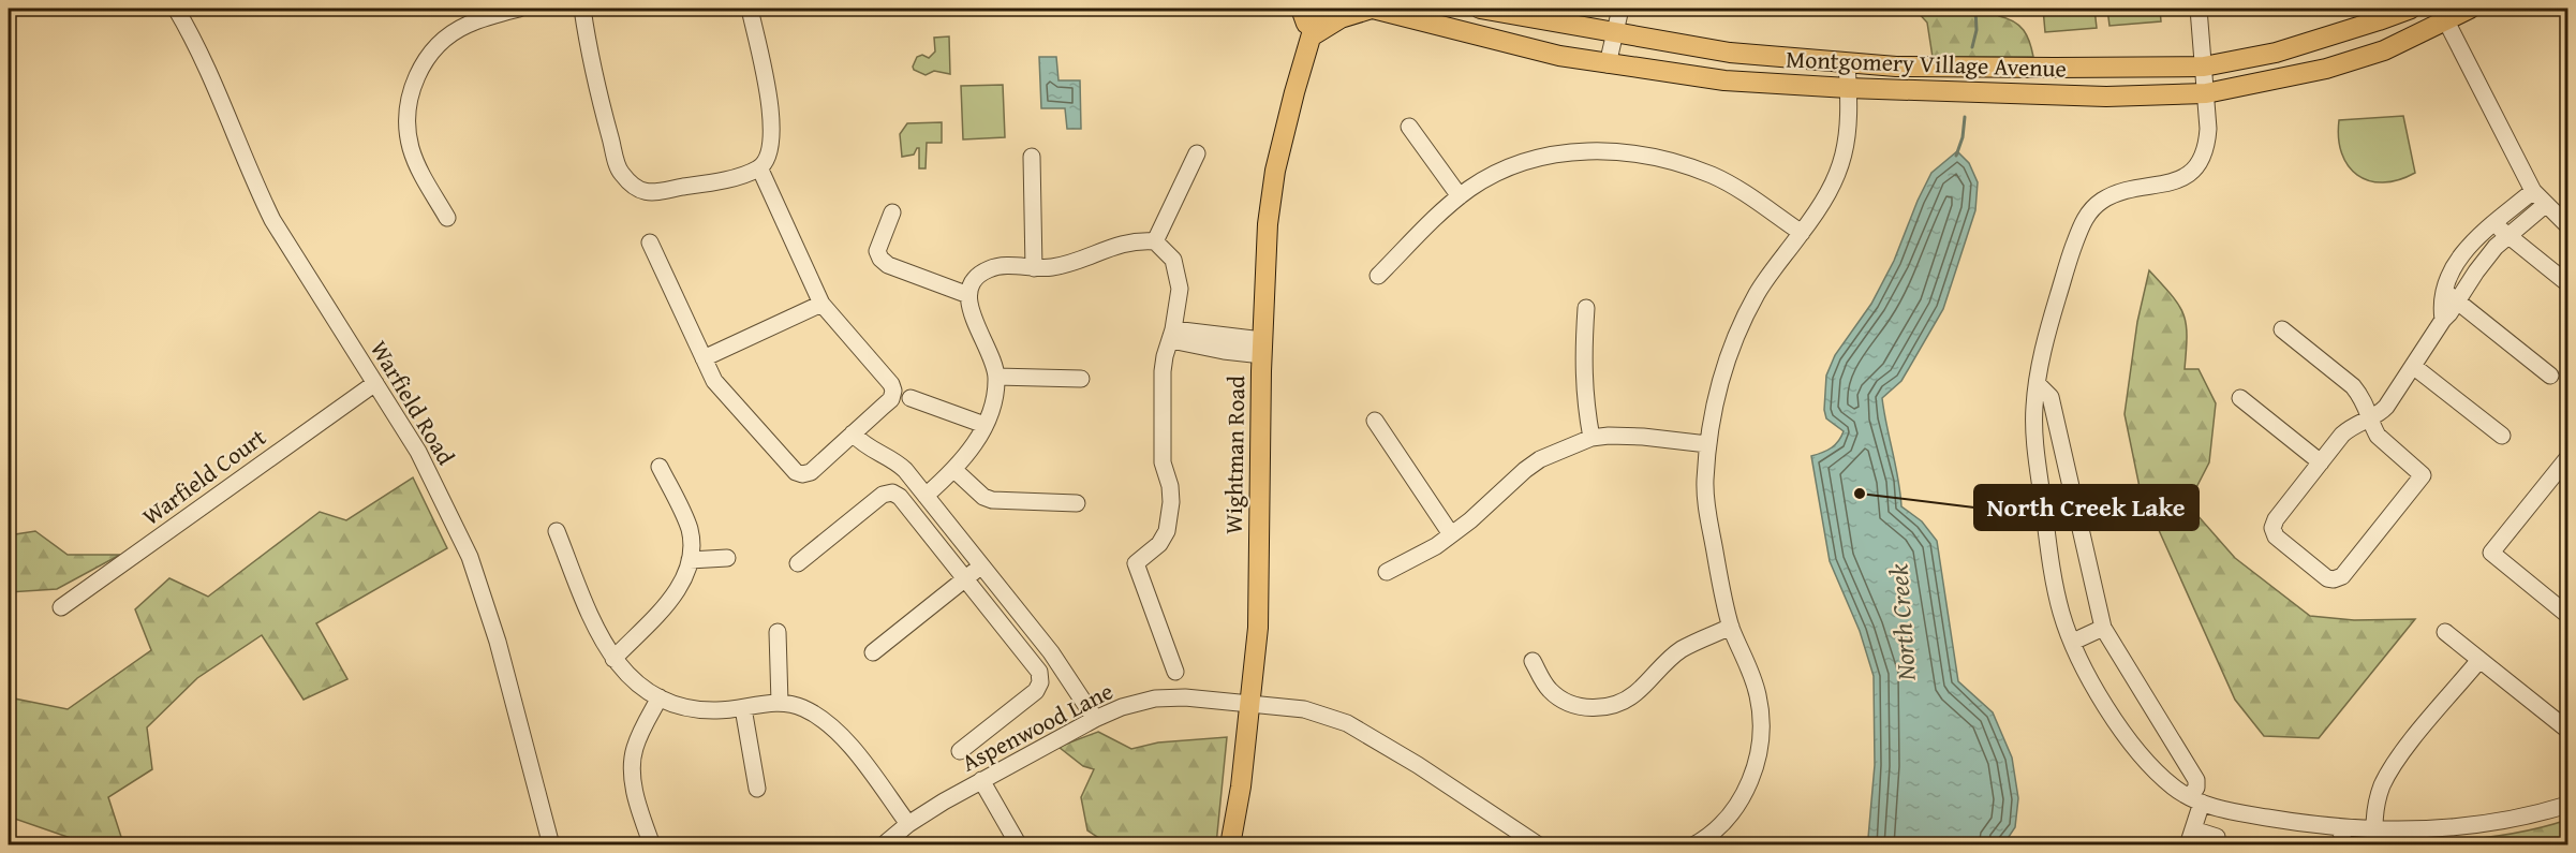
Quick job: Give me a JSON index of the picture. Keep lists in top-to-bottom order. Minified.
{"streets":{"main road":["Montgomery Village Avenue","Wightman Road"],"street":["Warfield Road","Warfield Court","Aspenwood Lane"]},"crossings":[["Warfield Road","Warfield Court"],["Wightman Road","Aspenwood Lane"]],"water":["North Creek"],"places":["North Creek Lake"]}
